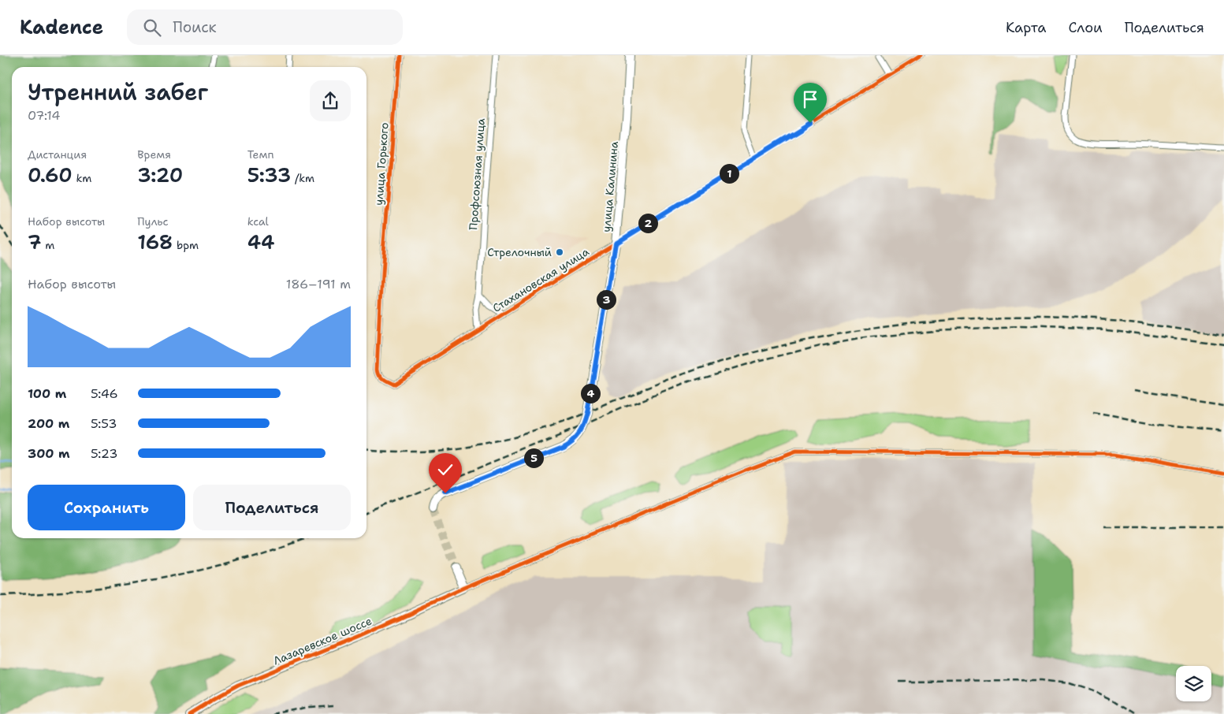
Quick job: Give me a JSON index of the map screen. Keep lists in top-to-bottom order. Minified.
{"streets":{"street":["улица Горького","Профсоюзная улица","улица Калинина","Стахановская улица","Лазаревское шоссе"]},"crossings":[["улица Горького","Стахановская улица"],["Профсоюзная улица","Стахановская улица"],["улица Калинина","Стахановская улица"]],"places":["Стрелочный"],"page":{"header":"Kadence","search":"Поиск","nav":["Карта","Слои","Поделиться"],"heading":["Утренний забег","07:14"],"stats":[["Дистанция","0.60 km"],["Время","3:20"],["Темп","5:33 /km"],["Набор высоты","7 m"],["Пульс","168 bpm"],["kcal","44"]],"pins":["1","2","3","4","5"],"chart":["Набор высоты","186–191 m"],"list":[{"name":"100 m","note":"5:46"},{"name":"200 m","note":"5:53"},{"name":"300 m","note":"5:23"}],"buttons":["Сохранить","Поделиться"]}}
